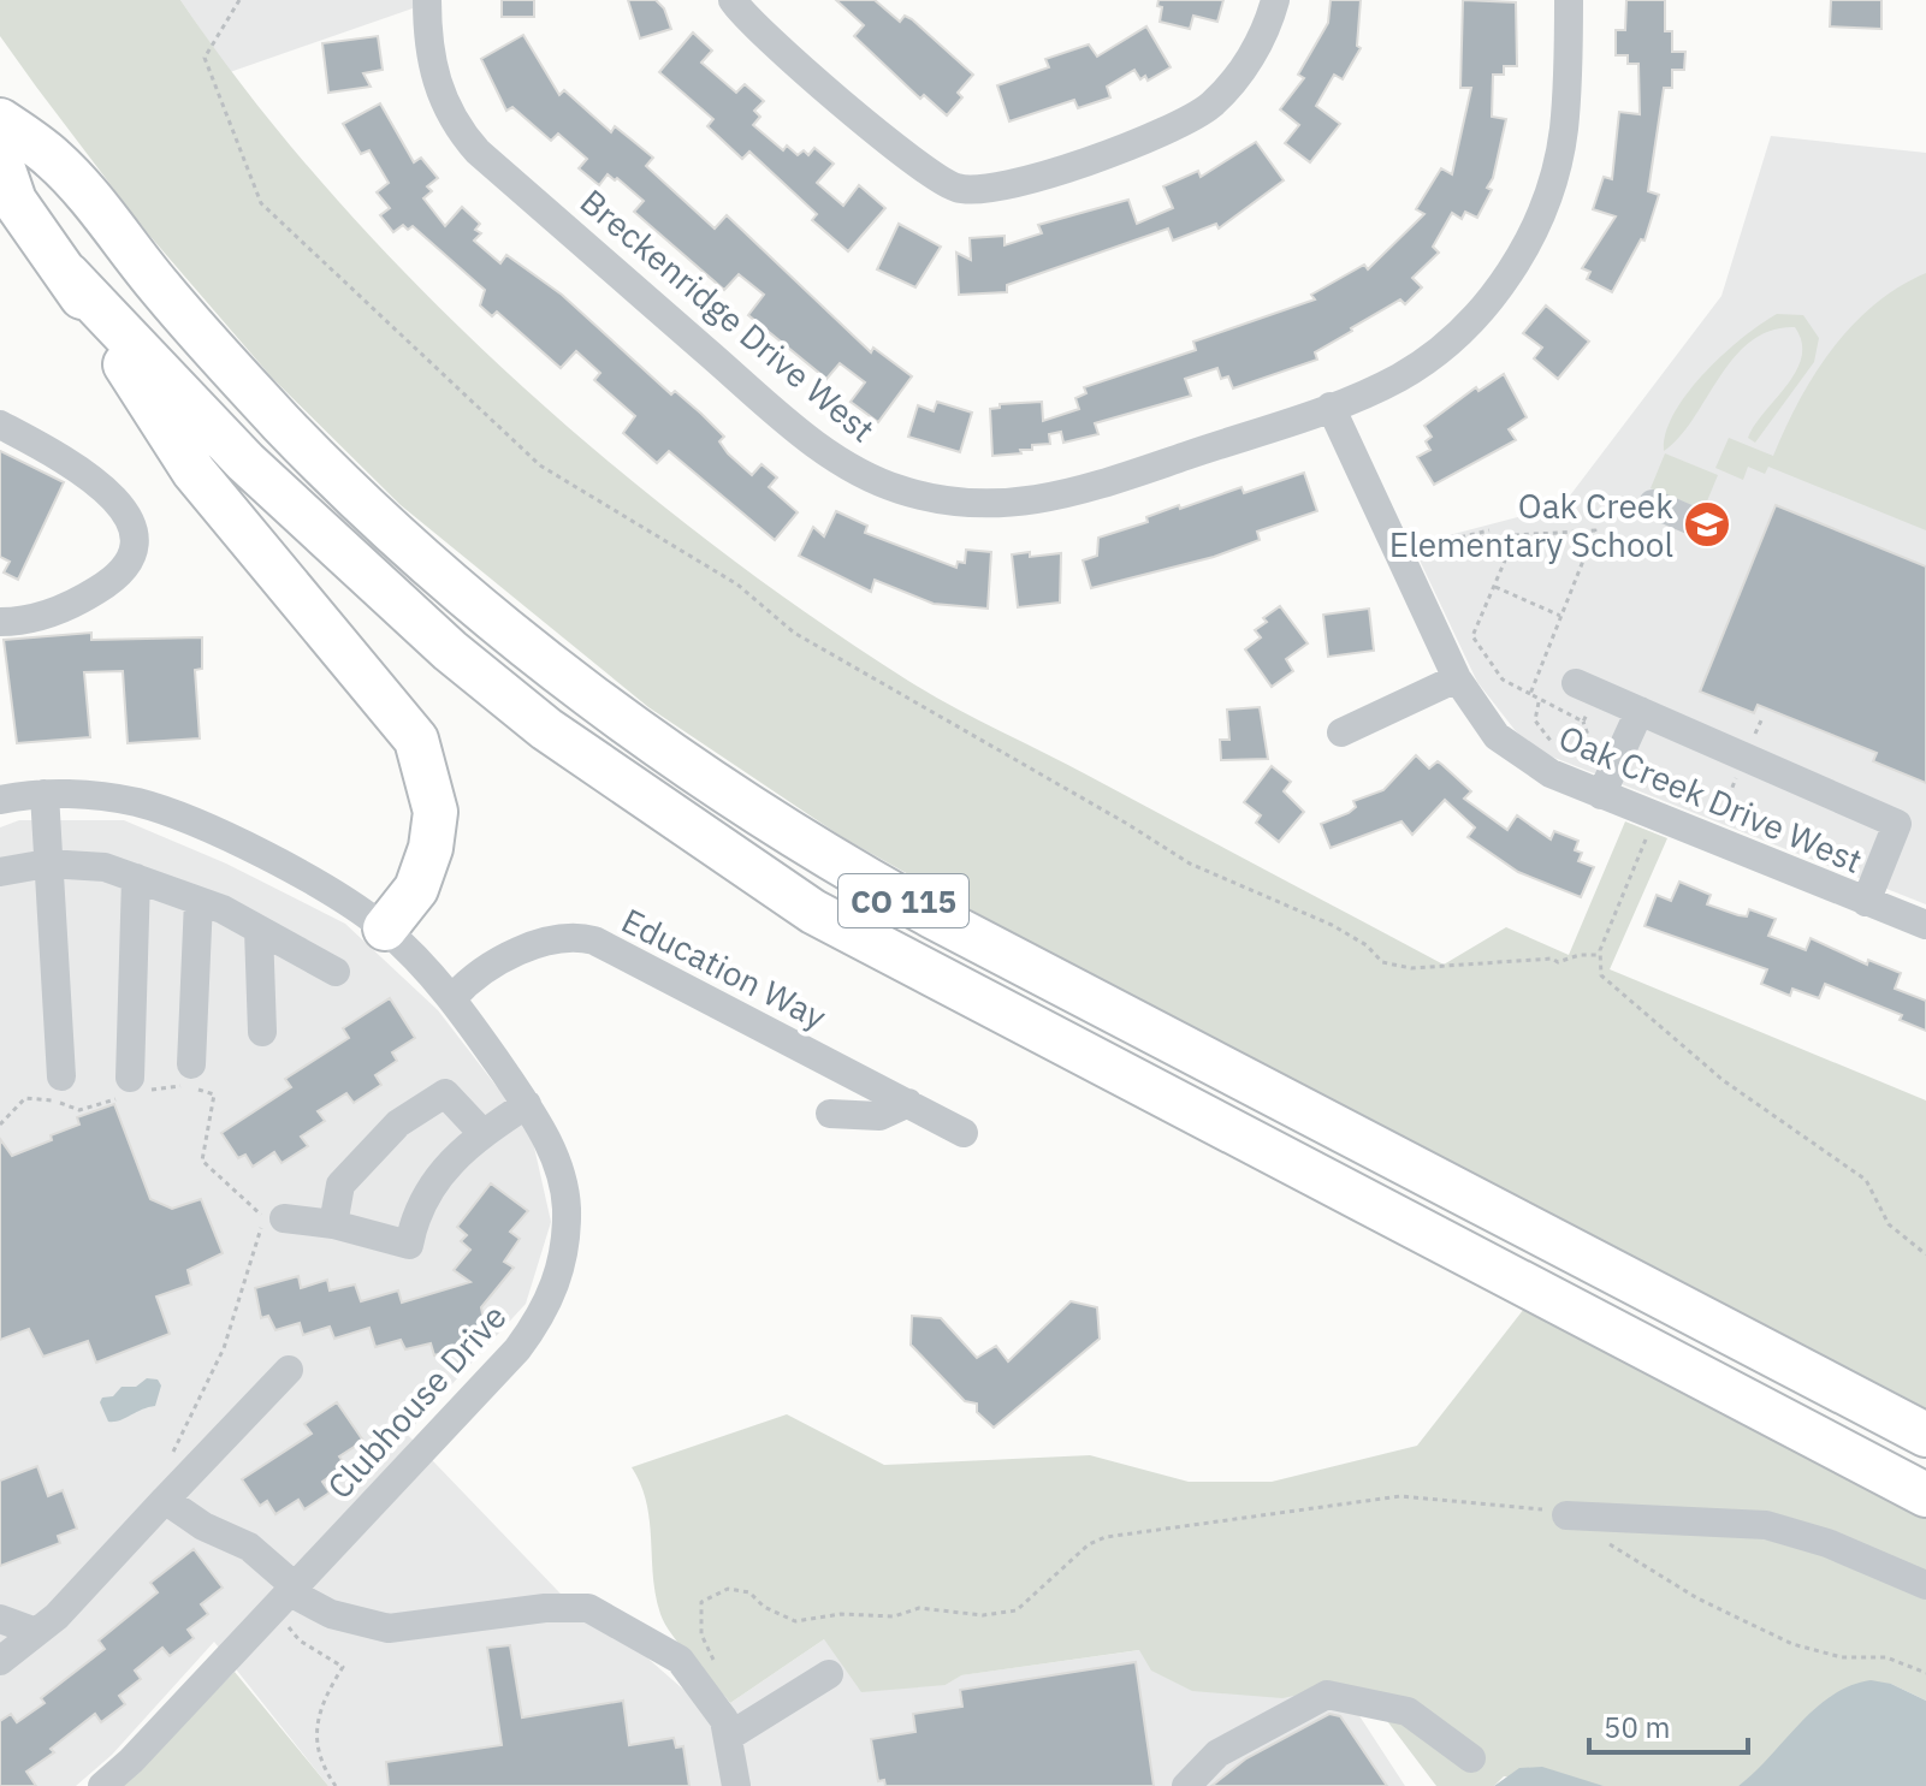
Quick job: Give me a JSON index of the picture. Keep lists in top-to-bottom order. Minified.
{"streets":{"highway":["CO 115"],"street":["Breckenridge Drive West","Oak Creek Drive West","Education Way","Clubhouse Drive"]},"crossings":[["Breckenridge Drive West","Oak Creek Drive West"],["Education Way","Clubhouse Drive"]],"places":{"school or university":["Oak Creek Elementary School"]},"scale_bar":"50 m"}
